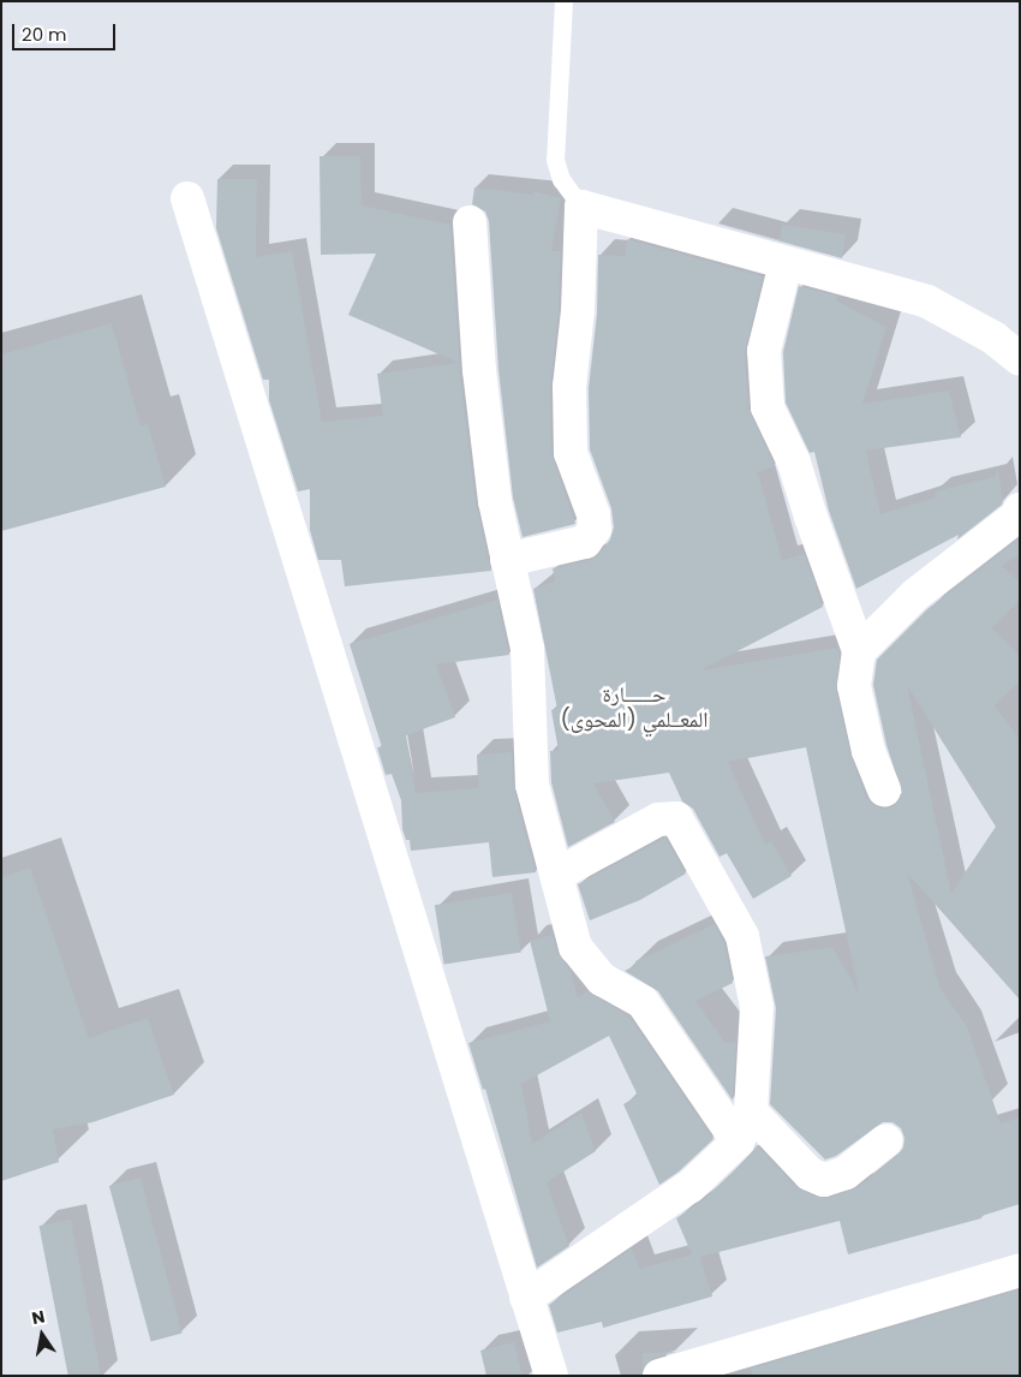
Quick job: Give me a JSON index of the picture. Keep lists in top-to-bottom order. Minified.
{"districts":["حــــــارة المعــلمي (المحوى)"],"scale_bar":"20 m","north":"top"}
